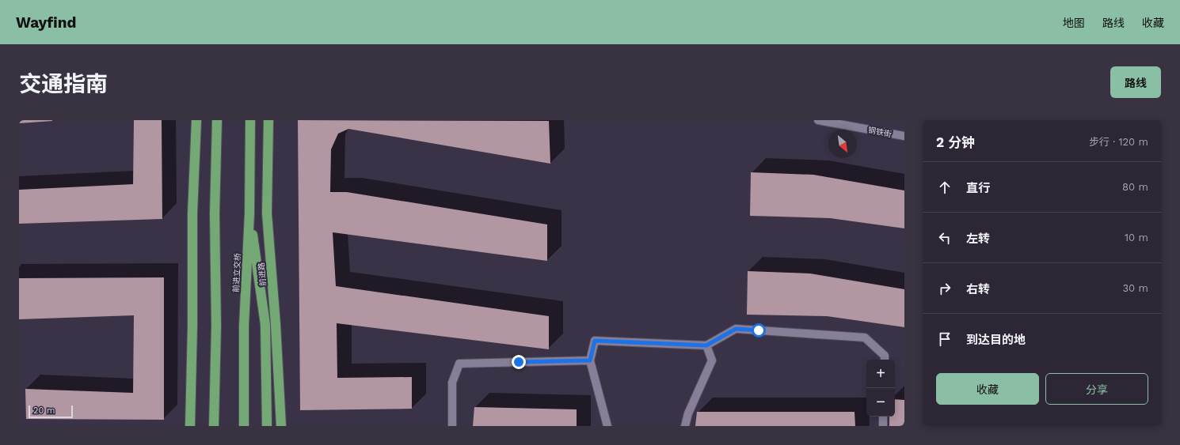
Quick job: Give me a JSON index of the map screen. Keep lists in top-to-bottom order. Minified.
{"streets":{"highway":["前进立交桥","前进路"],"street":["钢铁街"]},"scale_bar":"20 m","north":"bottom right","page":{"header":"Wayfind","nav":["地图","路线","收藏"],"title":"交通指南","buttons":["路线",["收藏","分享"]],"heading":["2 分钟","步行 · 120 m"],"list":[["直行","80 m"],["左转","10 m"],["右转","30 m"],"到达目的地"],"map_buttons":["+","−"],"scale":"20 m"}}
